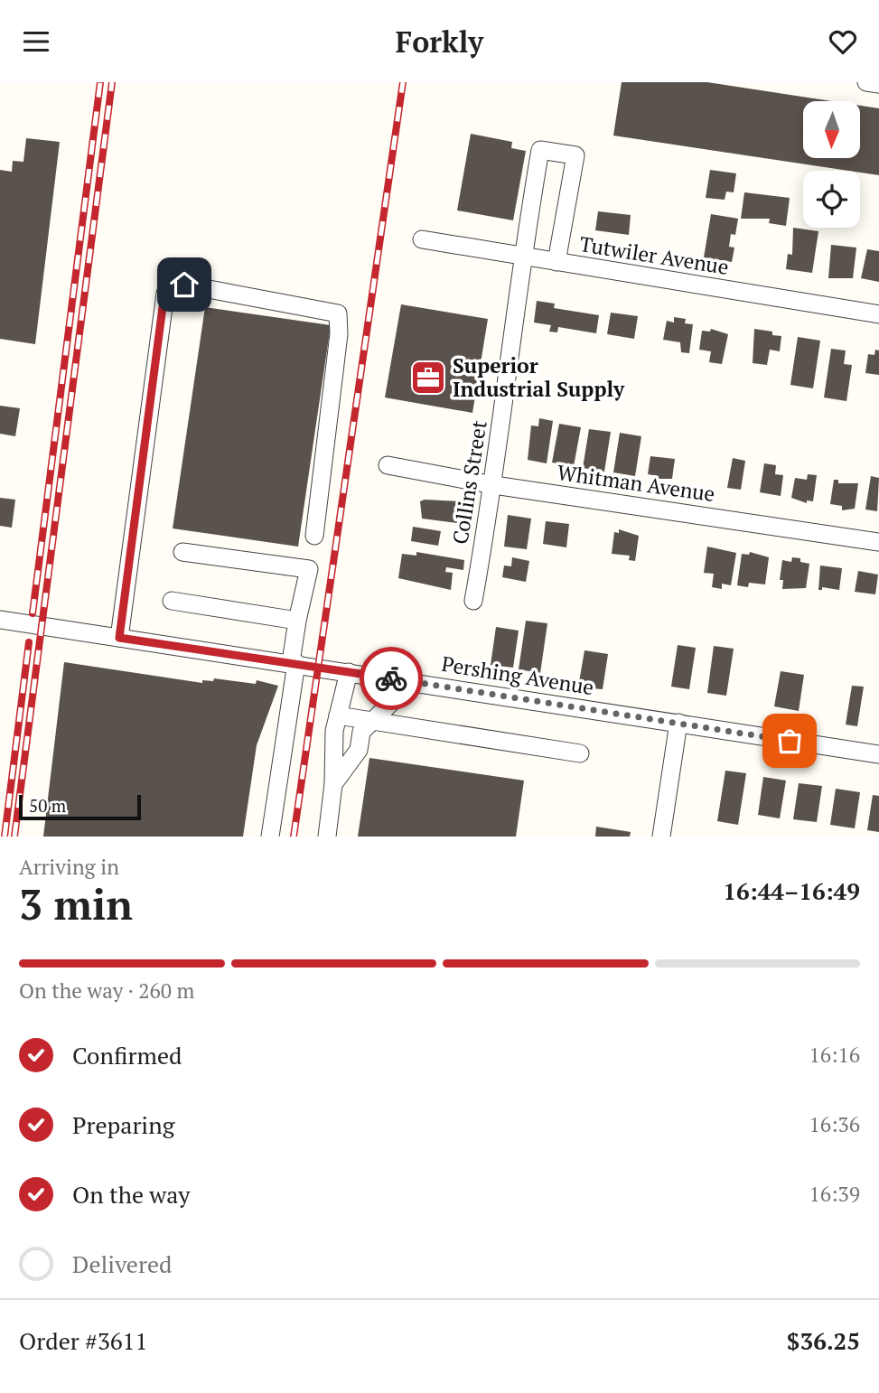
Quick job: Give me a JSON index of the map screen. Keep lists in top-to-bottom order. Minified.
{"streets":{"street":["Tutwiler Avenue","Collins Street","Whitman Avenue","Pershing Avenue"]},"crossings":[["Tutwiler Avenue","Collins Street"],["Collins Street","Whitman Avenue"]],"places":{"office":["Superior Industrial Supply"]},"scale_bar":"50 m","north":"bottom","page":{"header":"Forkly","scale":"50 m","heading":["3 min","Arriving in","16:44–16:49"],"panel":["Order #3611","$36.25"],"bar":"On the way · 260 m","list":[["Confirmed","16:16"],["Preparing","16:36"],["On the way","16:39"],"Delivered"]}}
